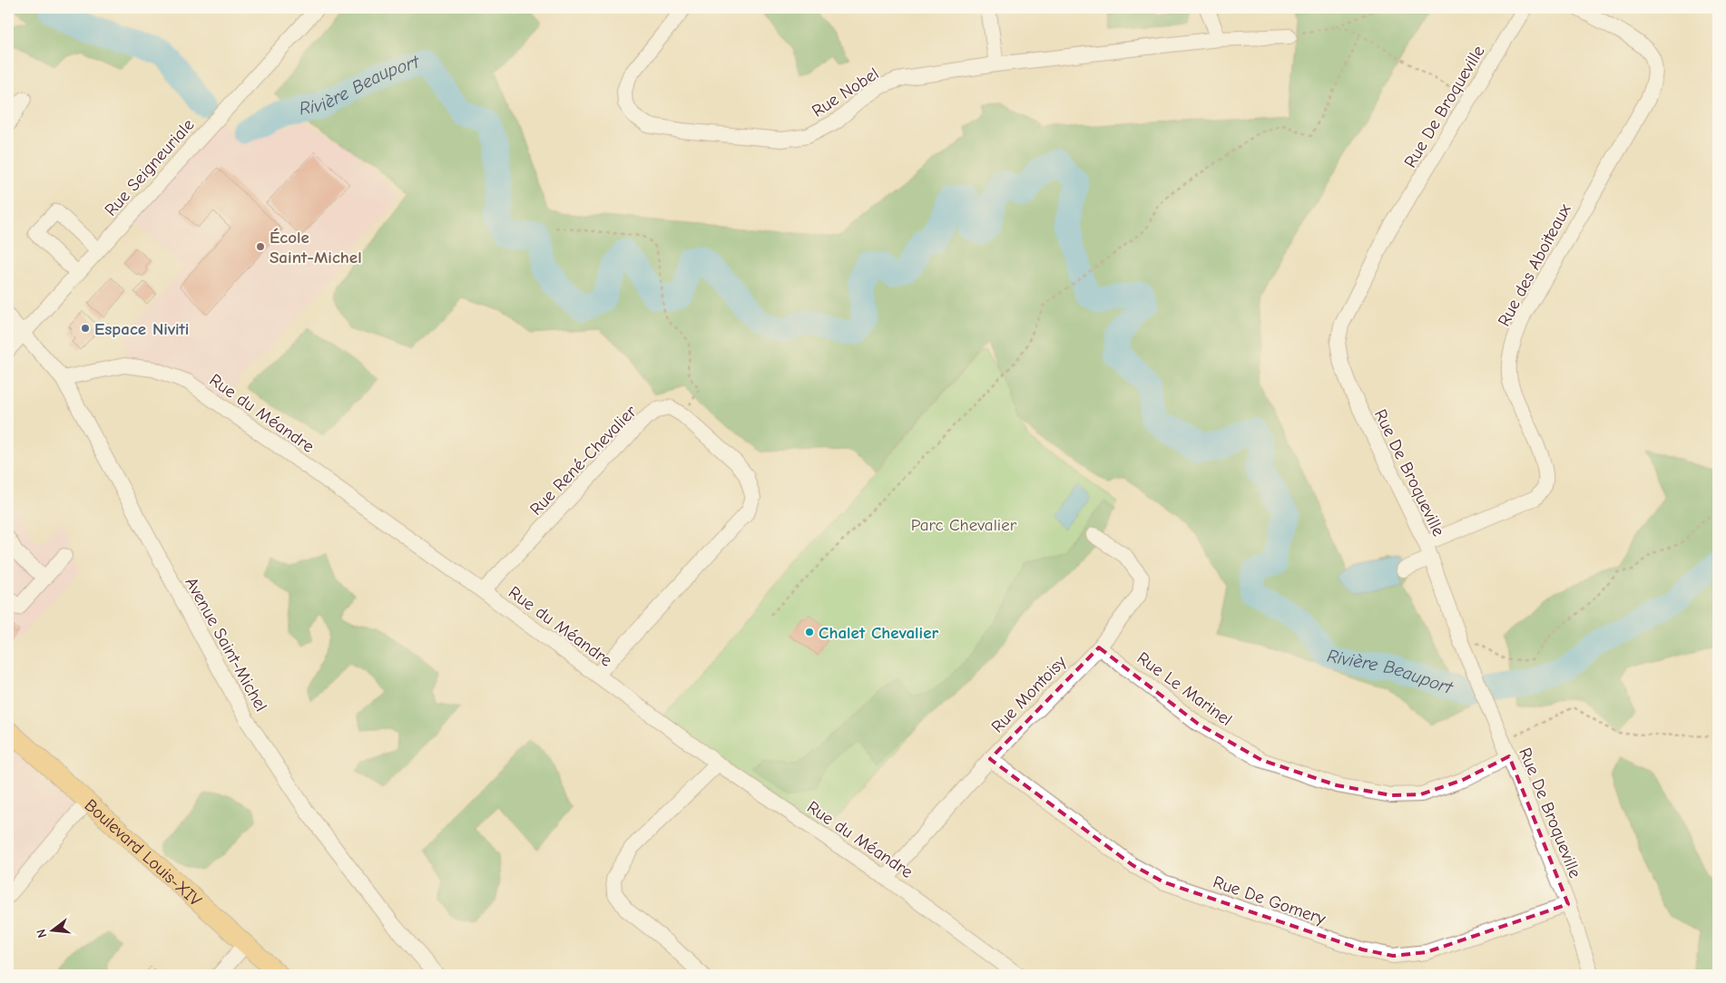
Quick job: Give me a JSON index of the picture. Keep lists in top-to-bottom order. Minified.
{"streets":{"main road":["Boulevard Louis-XIV"],"street":["Rue Nobel","Rue De Broqueville","Rue Seigneuriale","Rue des Aboiteaux","Rue du Méandre","Rue René-Chevalier","Avenue Saint-Michel","Rue Le Marinel","Rue Montoisy","Rue De Gomery"]},"crossings":[["Rue De Broqueville","Rue des Aboiteaux"],["Rue De Broqueville","Rue Le Marinel"],["Rue De Broqueville","Rue De Gomery"],["Rue Seigneuriale","Avenue Saint-Michel"],["Rue du Méandre","Rue René-Chevalier"],["Rue du Méandre","Avenue Saint-Michel"],["Rue du Méandre","Rue Montoisy"],["Rue Le Marinel","Rue Montoisy"],["Rue Montoisy","Rue De Gomery"]],"water":["Rivière Beauport"],"parks":["Parc Chevalier"],"places":["École Saint-Michel","Espace Niviti","Chalet Chevalier"],"north":"left"}
